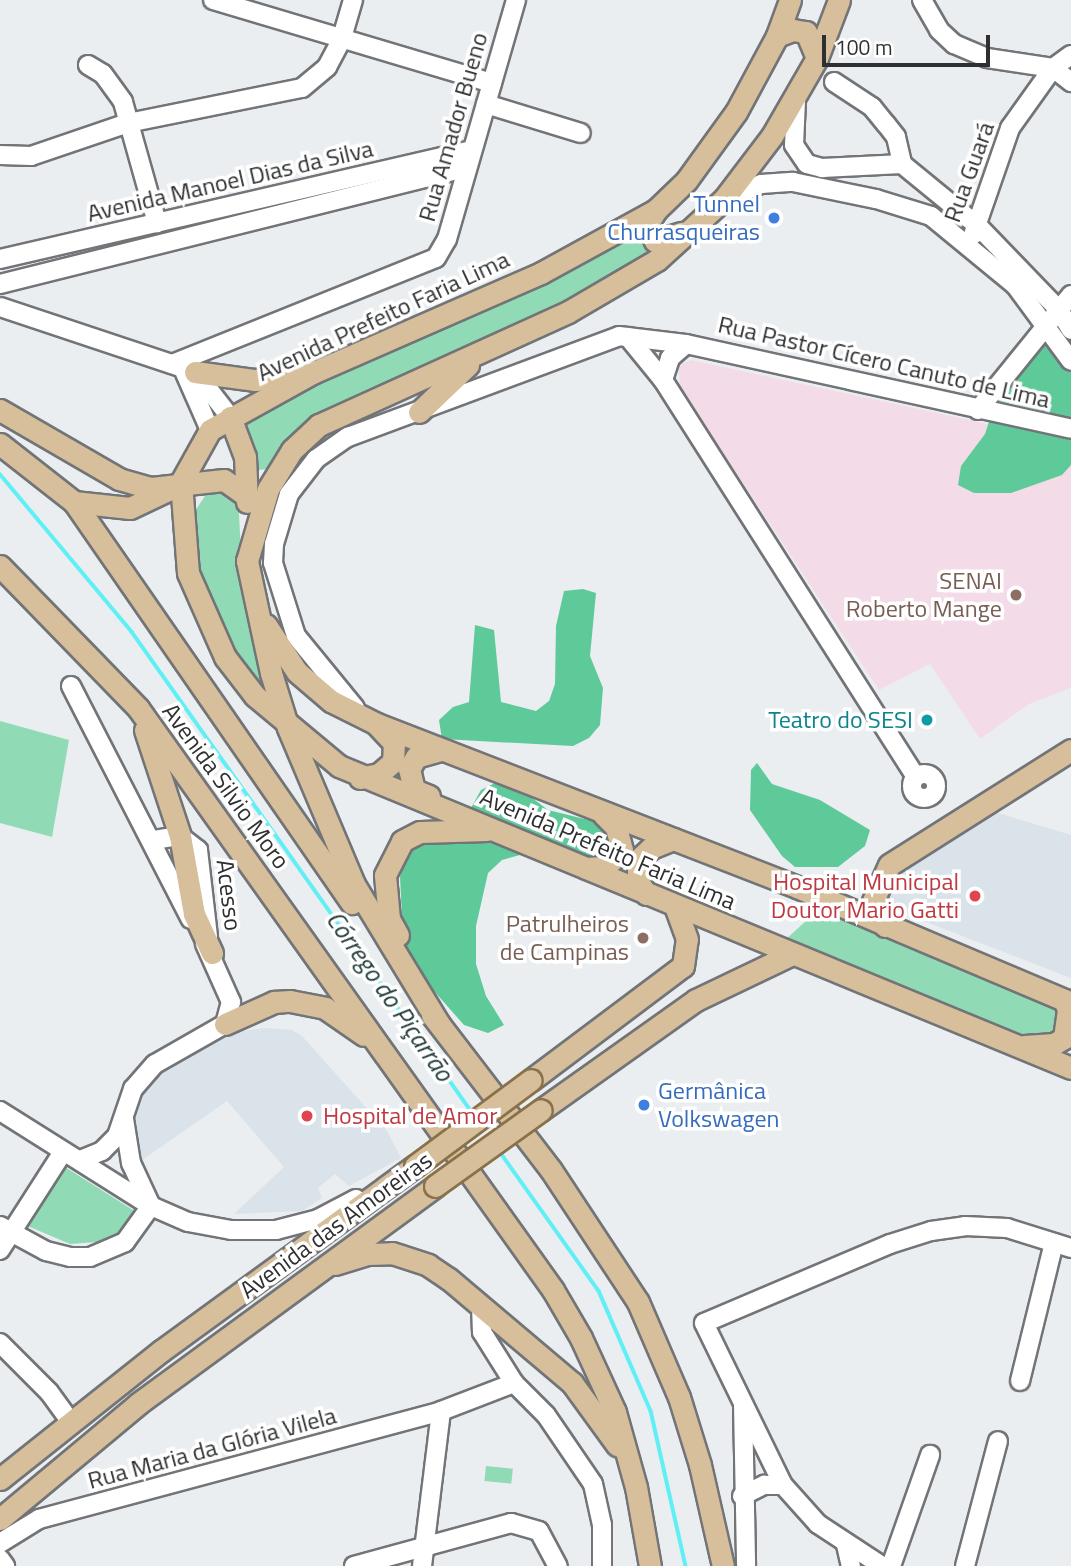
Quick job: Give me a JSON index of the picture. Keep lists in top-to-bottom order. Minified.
{"streets":{"main road":["Avenida Prefeito Faria Lima","Avenida Silvio Moro","Avenida das Amoreiras"],"street":["Rua Amador Bueno","Rua Guará","Avenida Manoel Dias da Silva","Rua Pastor Cícero Canuto de Lima","Rua Maria da Glória Vilela"]},"crossings":[["Rua Amador Bueno","Avenida Manoel Dias da Silva"],["Avenida Prefeito Faria Lima","Rua Pastor Cícero Canuto de Lima"],["Avenida Prefeito Faria Lima","Avenida das Amoreiras"]],"water":["Córrego do Piçarrão"],"places":["Tunnel Churrasqueiras","SENAI Roberto Mange","Teatro do SESI","Hospital Municipal Doutor Mario Gatti","Patrulheiros de Campinas","Germânica Volkswagen","Hospital de Amor"],"scale_bar":"100 m"}
